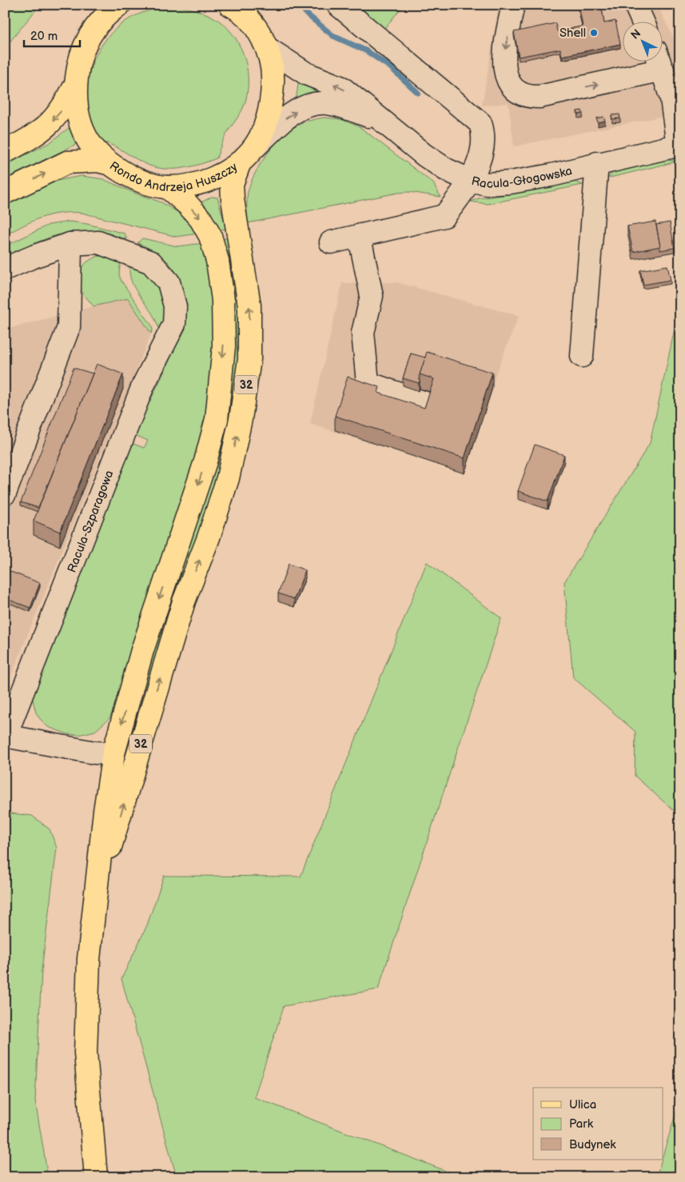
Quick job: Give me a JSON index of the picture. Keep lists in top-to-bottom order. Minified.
{"streets":{"main road":["Rondo Andrzeja Huszczy","32"],"street":["Racula-Głogowska","Racula-Szparagowa"]},"crossings":[["Rondo Andrzeja Huszczy","Racula-Głogowska"],["Rondo Andrzeja Huszczy","32"],["Racula-Głogowska","32"]],"places":["Shell"],"legend":["Ulica","Park","Budynek"],"scale_bar":"20 m","north":"top left"}
